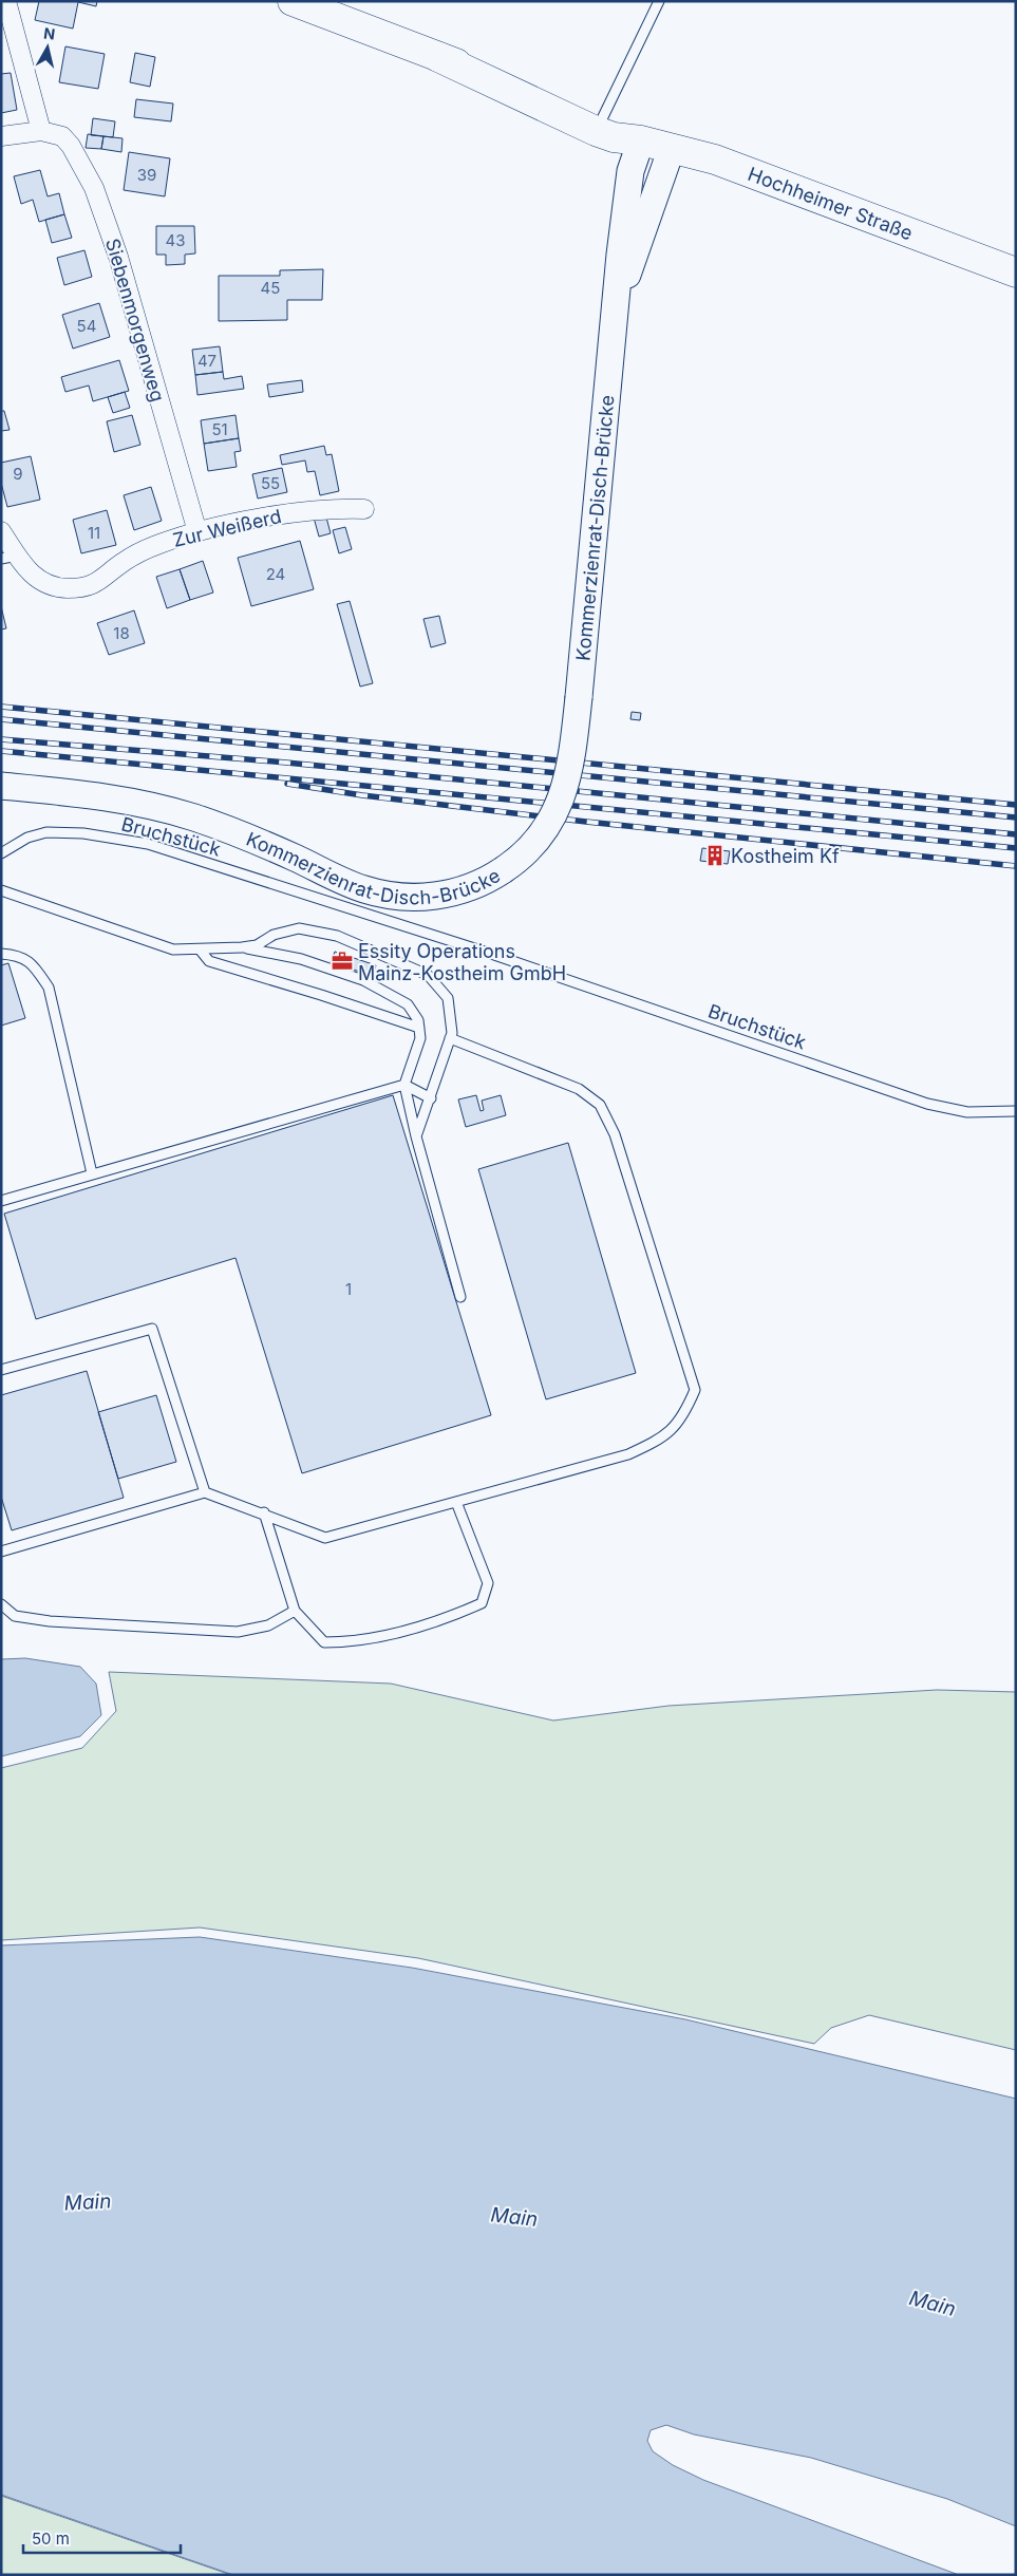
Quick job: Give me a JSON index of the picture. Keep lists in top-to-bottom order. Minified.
{"streets":{"main road":["Hochheimer Straße"],"street":["Siebenmorgenweg","Zur Weißerd","Kommerzienrat-Disch-Brücke"],"lane":["Bruchstück"]},"crossings":[["Hochheimer Straße","Kommerzienrat-Disch-Brücke"],["Siebenmorgenweg","Zur Weißerd"]],"water":["Main"],"places":{"building":["Kostheim Kf"],"office":["Essity Operations Mainz-Kostheim GmbH"]},"house_numbers":["39","43","45","54","47","51","9","55","11","24","18","1"],"scale_bar":"50 m","north":"top"}
